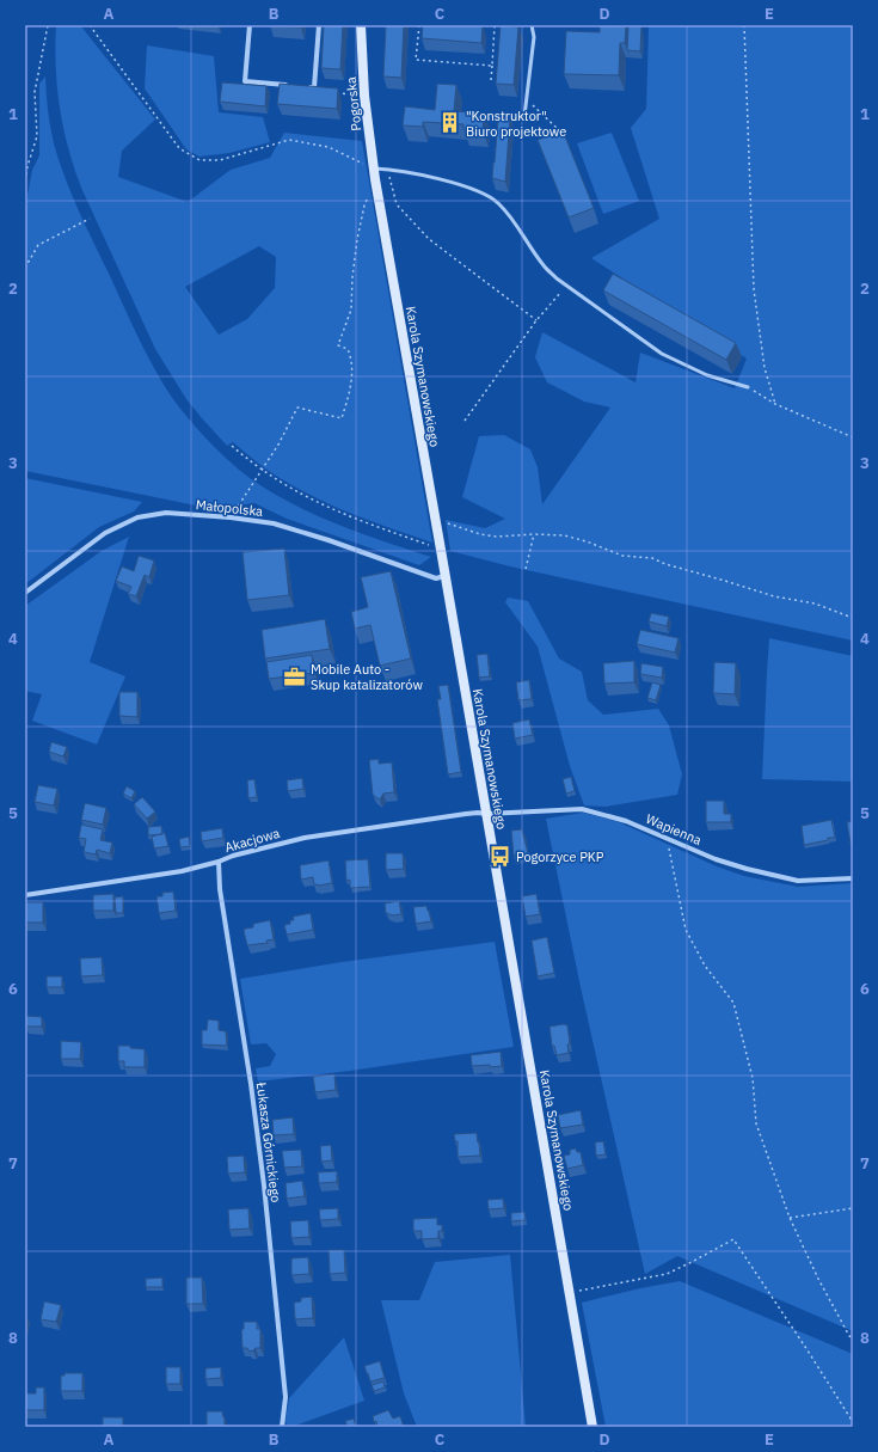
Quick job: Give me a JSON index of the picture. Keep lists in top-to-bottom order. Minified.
{"streets":{"street":["Pogorska","Karola Szymanowskiego","Małopolska","Wapienna","Akacjowa","Łukasza Górnickiego"]},"crossings":[["Pogorska","Karola Szymanowskiego"],["Karola Szymanowskiego","Małopolska"],["Karola Szymanowskiego","Wapienna"],["Karola Szymanowskiego","Akacjowa"],["Wapienna","Akacjowa"],["Akacjowa","Łukasza Górnickiego"]],"places":{"building":["\"Konstruktor\" Biuro projektowe"],"office":["Mobile Auto - Skup katalizatorów"],"bus stop":["Pogorzyce PKP"]},"grid":{"columns":["A","B","C","D","E"],"rows":["1","2","3","4","5","6","7","8"]}}
